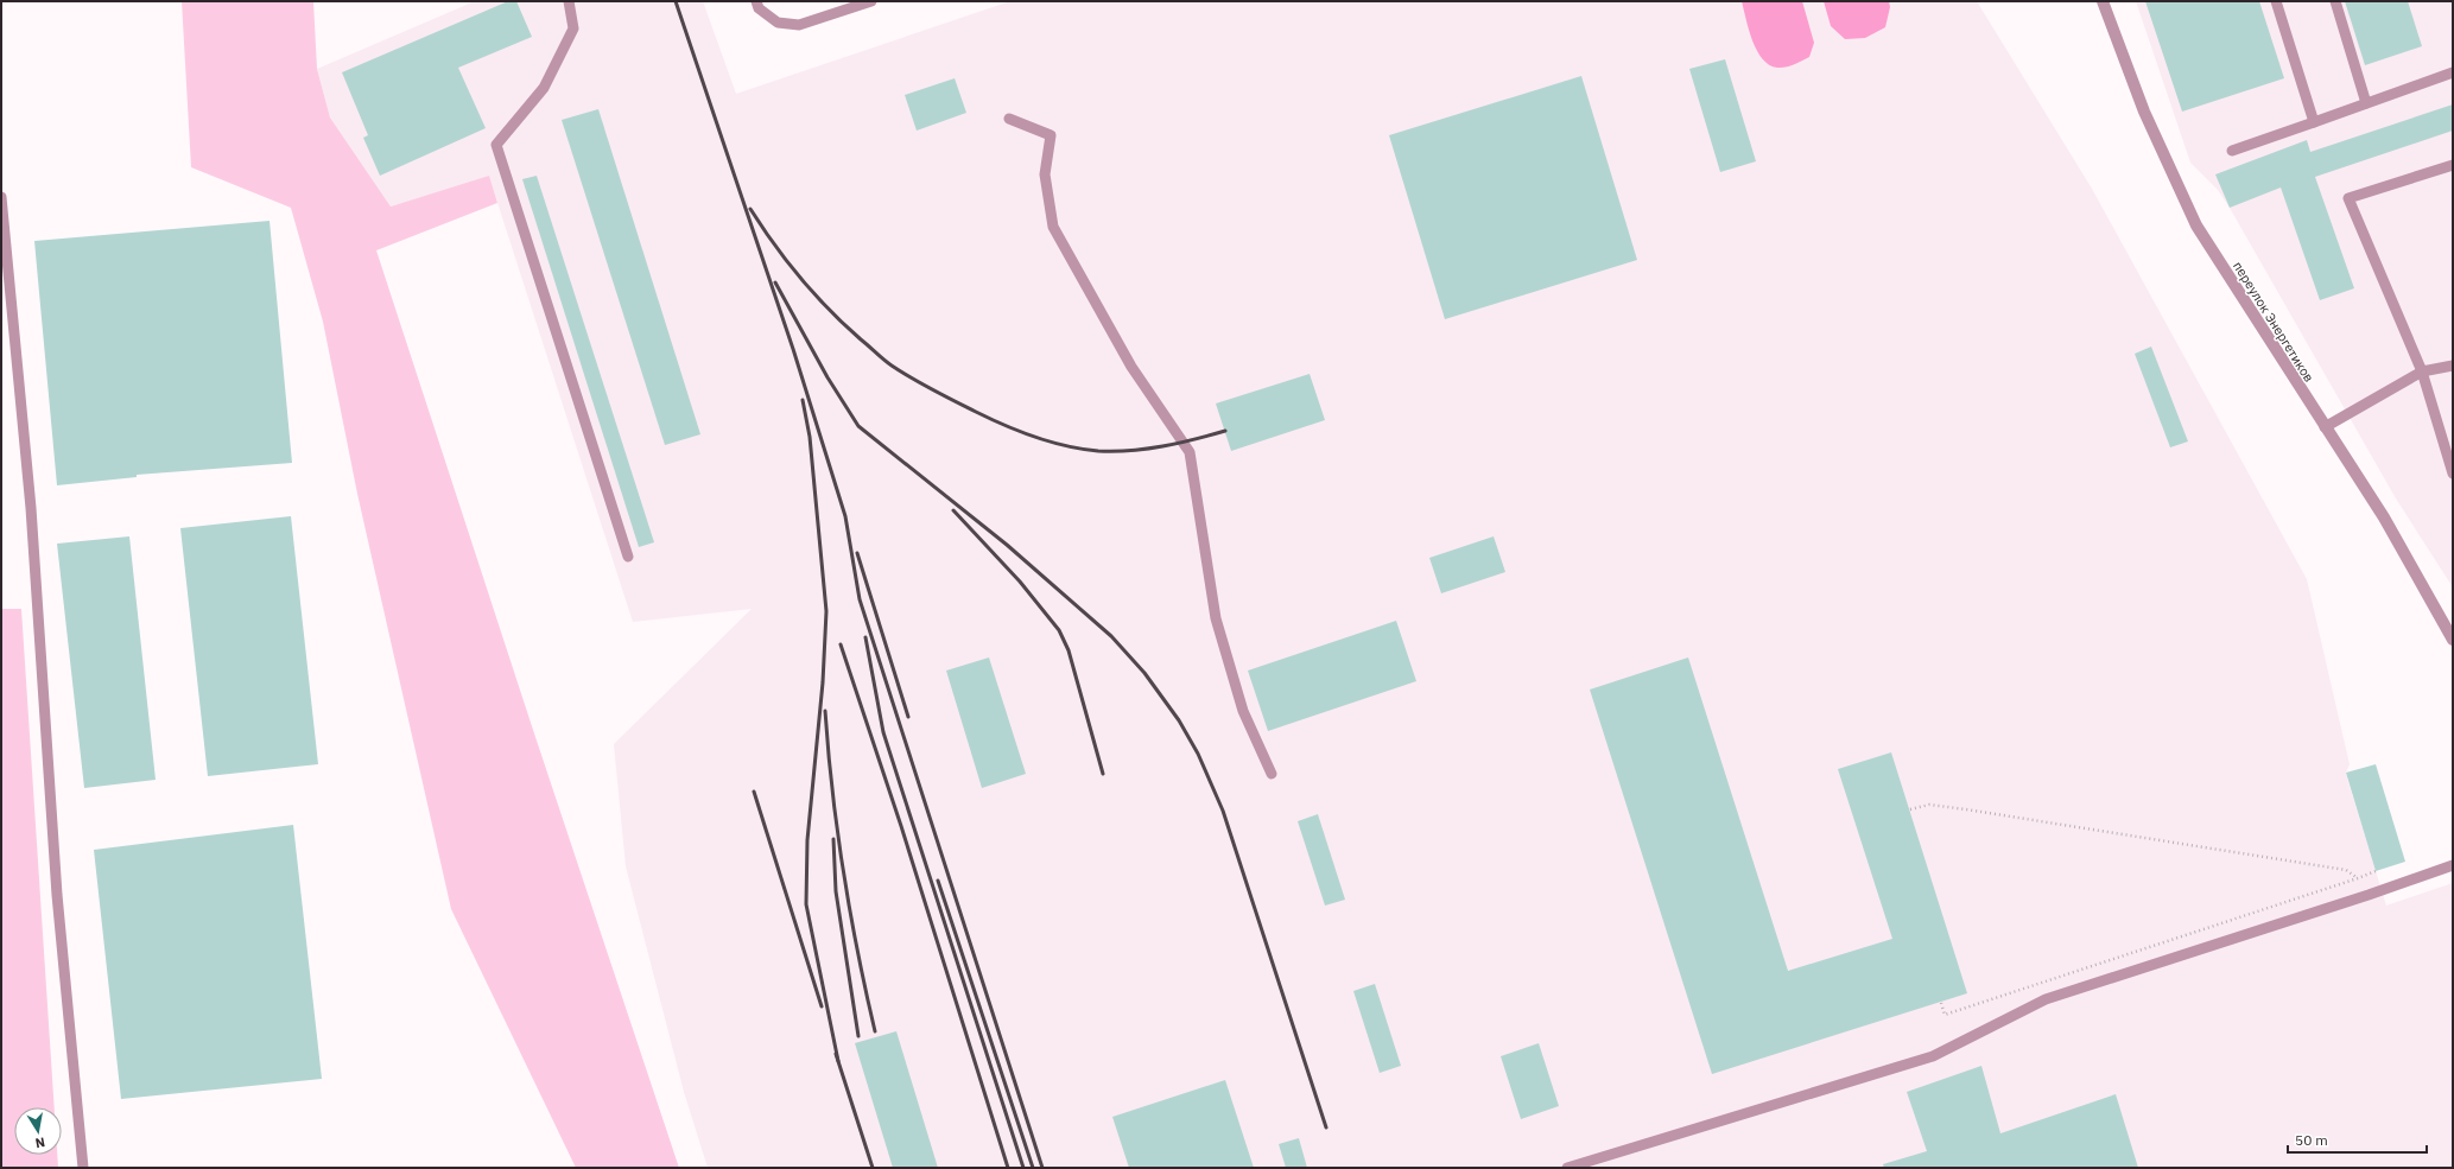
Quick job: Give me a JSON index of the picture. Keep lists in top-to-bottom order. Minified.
{"streets":{"street":["переулок Энергетиков"]},"scale_bar":"50 m","north":"bottom"}
